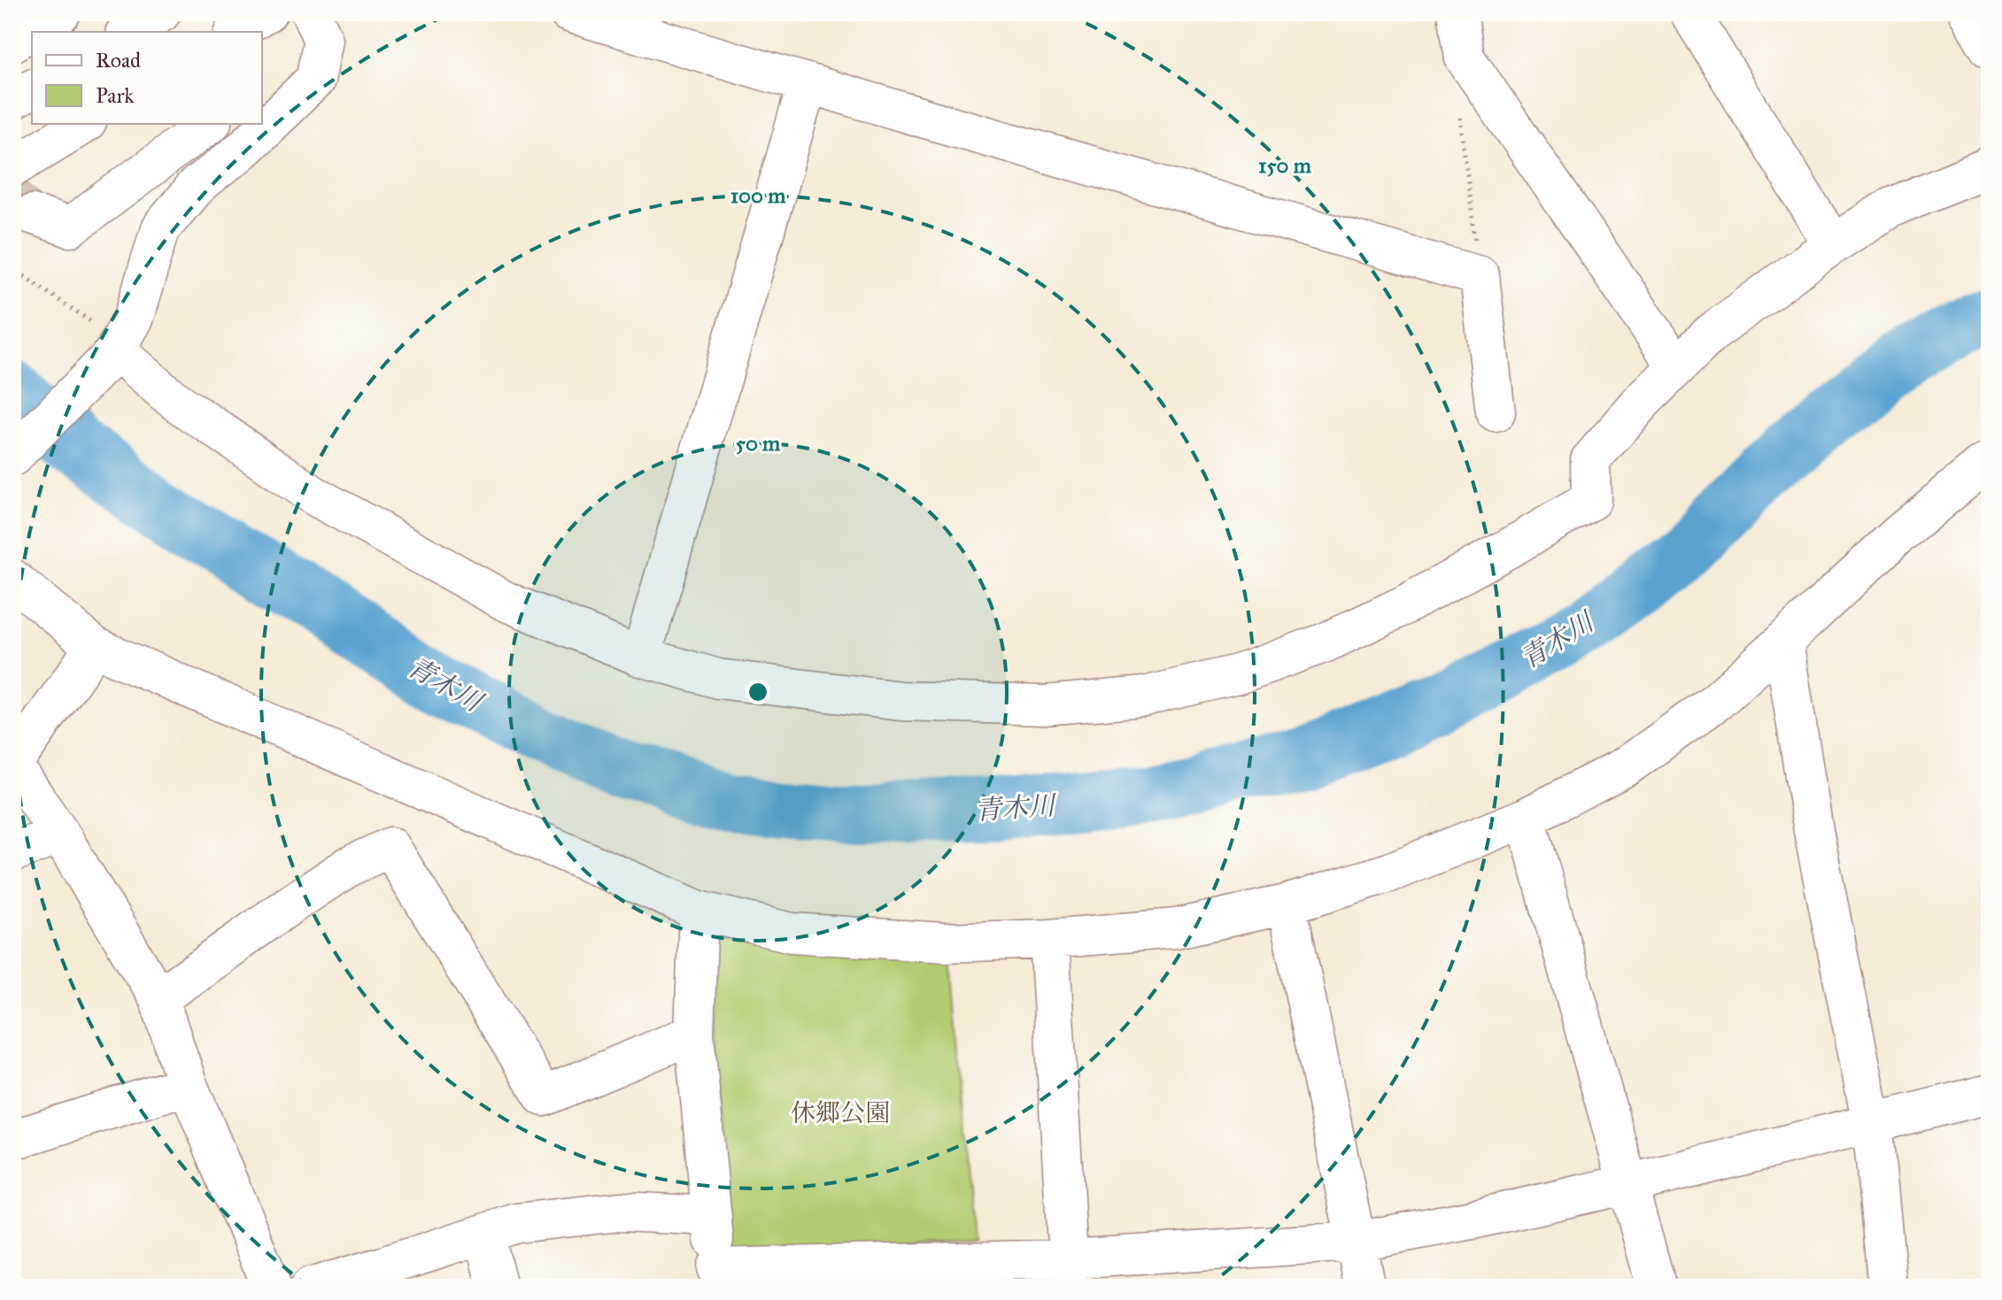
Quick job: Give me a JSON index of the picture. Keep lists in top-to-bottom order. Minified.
{"water":["青木川"],"parks":["休郷公園"],"legend":["Road","Park"],"rings":["150 m","100 m","50 m"]}
